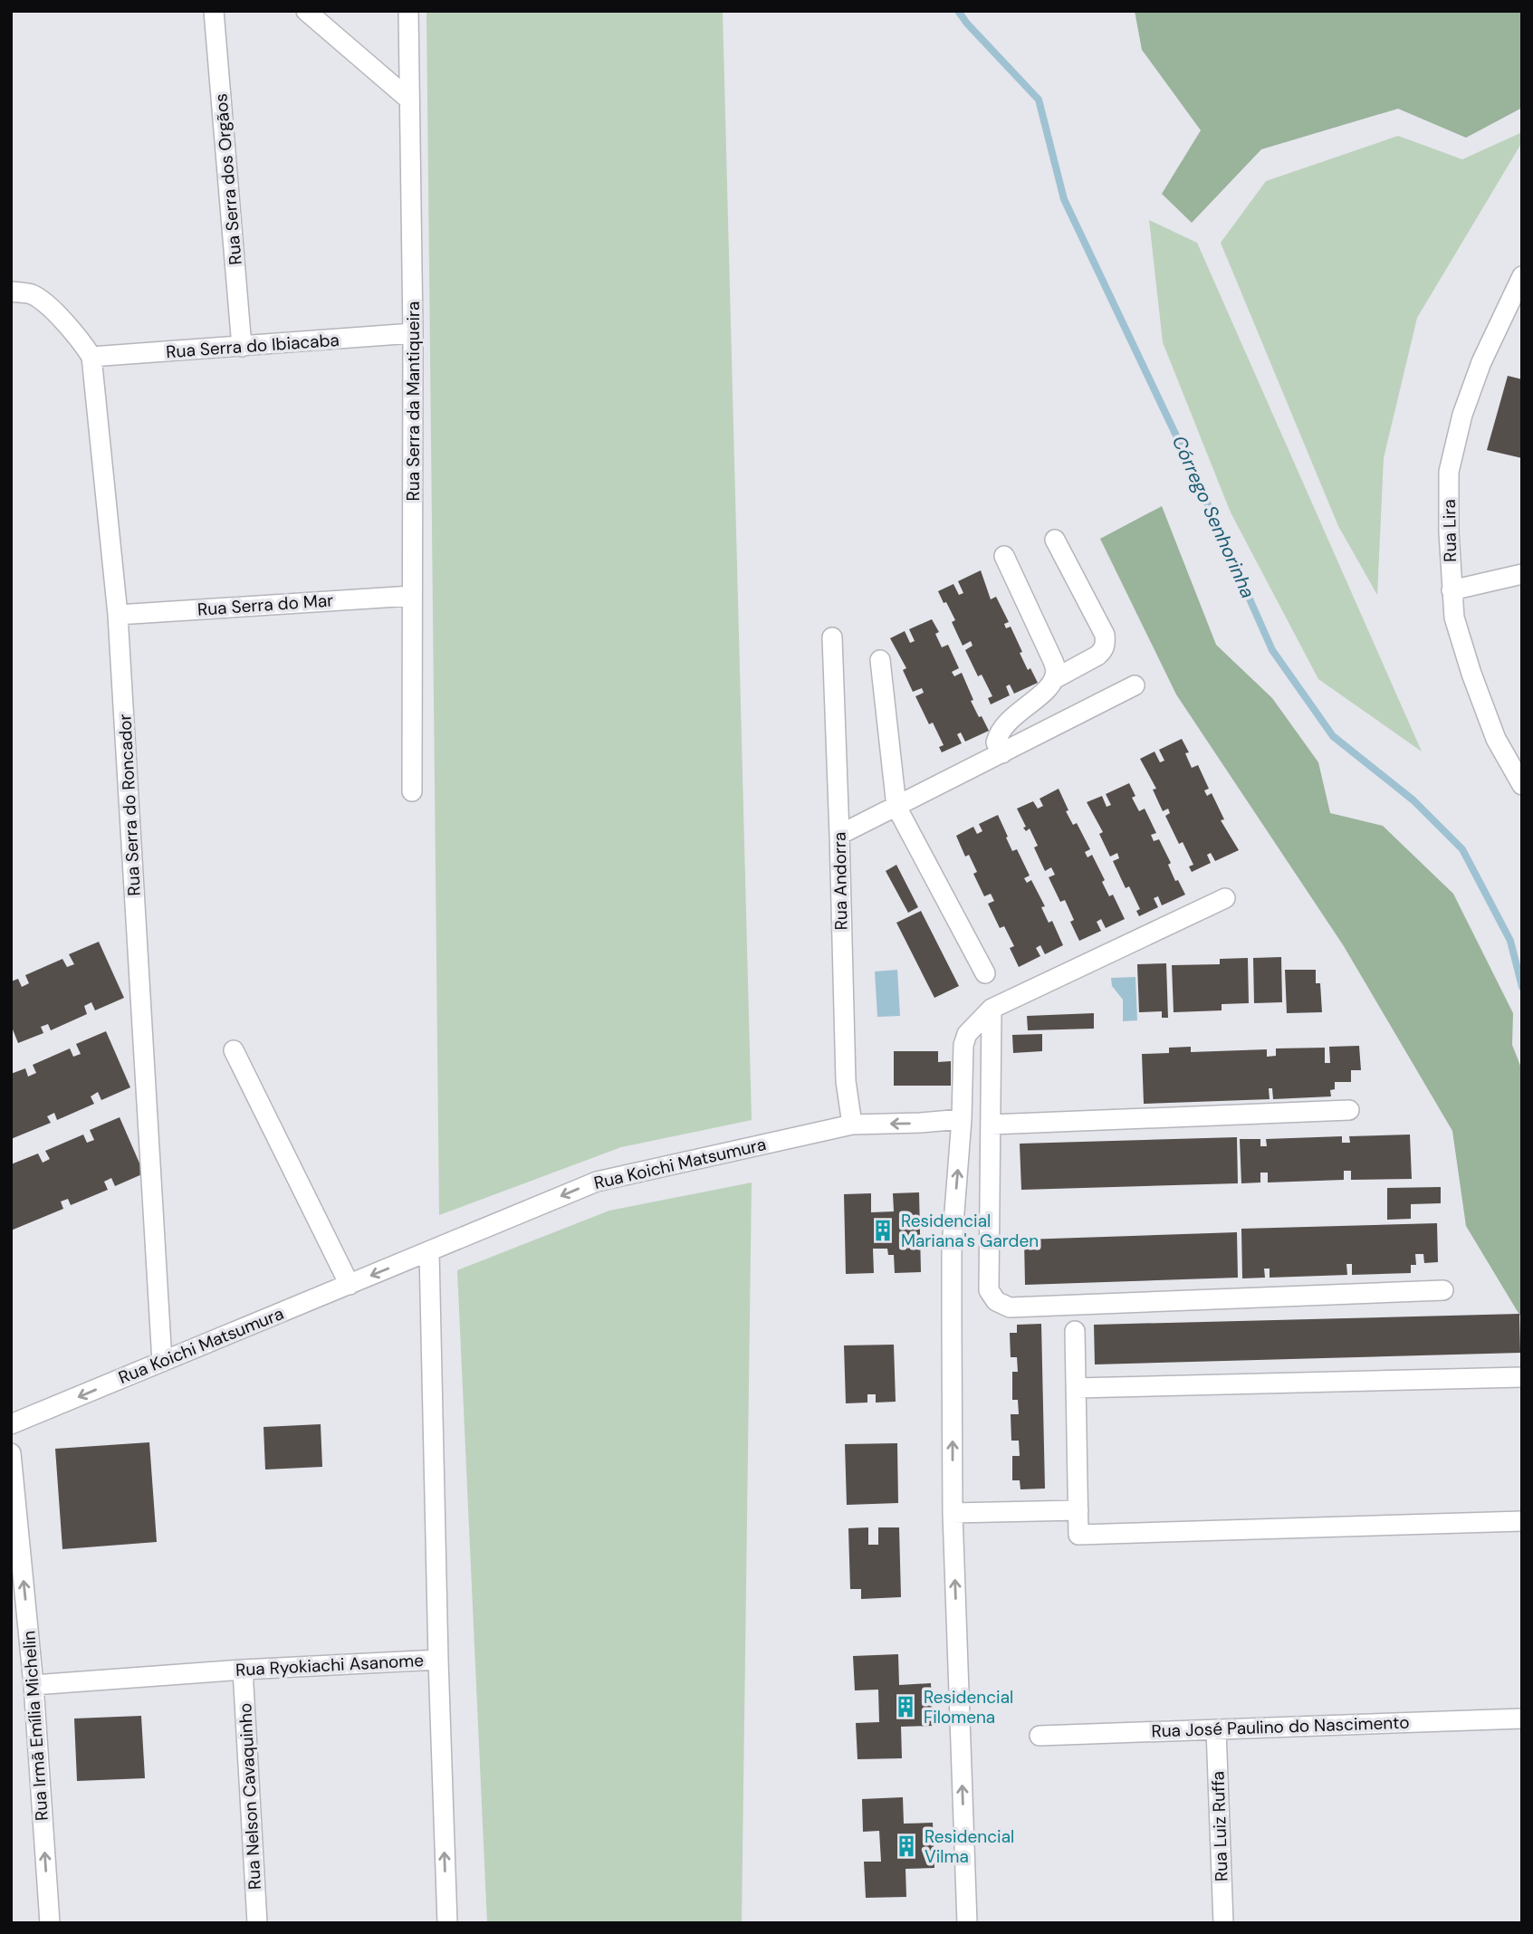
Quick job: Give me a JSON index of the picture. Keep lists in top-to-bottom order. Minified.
{"streets":{"street":["Rua Serra dos Orgãos","Rua Serra do Ibiacaba","Rua Serra da Mantiqueira","Rua Lira","Rua Serra do Mar","Rua Serra do Roncador","Rua Andorra","Rua Koichi Matsumura","Rua Ryokiachi Asanome","Rua Irmã Emília Michelin","Rua José Paulino do Nascimento","Rua Nelson Cavaquinho","Rua Luiz Ruffa"]},"crossings":[["Rua Serra dos Orgãos","Rua Serra do Ibiacaba"],["Rua Serra do Ibiacaba","Rua Serra da Mantiqueira"],["Rua Serra do Ibiacaba","Rua Serra do Roncador"],["Rua Serra da Mantiqueira","Rua Serra do Mar"],["Rua Serra do Mar","Rua Serra do Roncador"],["Rua Serra do Roncador","Rua Koichi Matsumura"],["Rua Andorra","Rua Koichi Matsumura"],["Rua Ryokiachi Asanome","Rua Irmã Emília Michelin"],["Rua Ryokiachi Asanome","Rua Nelson Cavaquinho"],["Rua José Paulino do Nascimento","Rua Luiz Ruffa"]],"one_way":["Rua Koichi Matsumura","Rua Ryokiachi Asanome","Rua Irmã Emília Michelin"],"water":["Córrego Senhorinha"],"places":{"building":["Residencial Mariana's Garden","Residencial Filomena","Residencial Vilma"]}}
